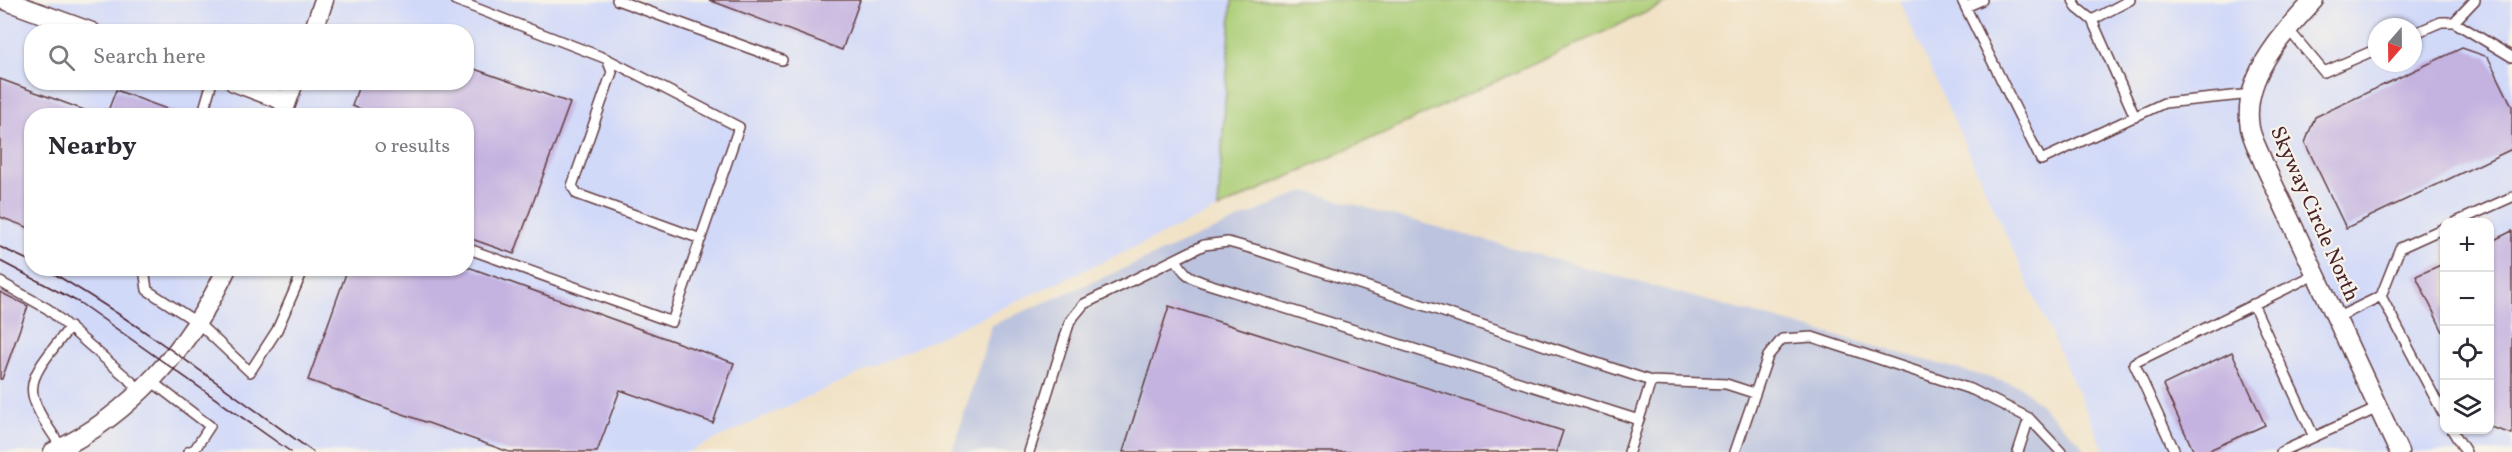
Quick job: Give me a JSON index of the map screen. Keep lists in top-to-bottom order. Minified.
{"streets":{"street":["Skyway Circle North"]},"north":"bottom","page":{"search":"Search here","heading":["Nearby","0 results"],"map_buttons":["+","−"]}}
